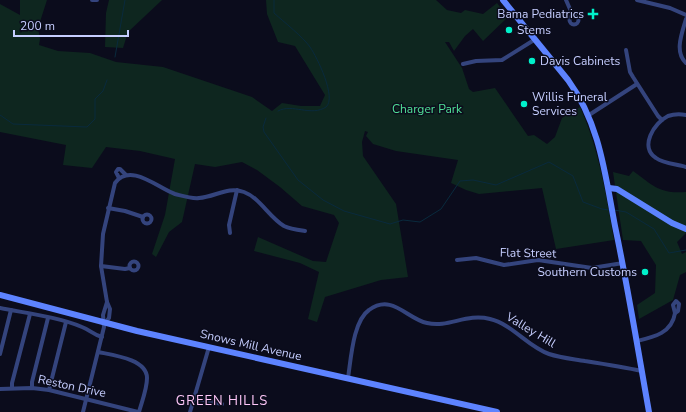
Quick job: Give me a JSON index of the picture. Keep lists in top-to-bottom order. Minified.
{"streets":{"main road":["Snows Mill Avenue"],"street":["Flat Street","Valley Hill","Reston Drive"]},"crossings":[["Valley Hill","Snows Mill Avenue"]],"districts":["GREEN HILLS"],"parks":["Charger Park"],"places":{"health":["Bama Pediatrics"],"other":["Stems","Davis Cabinets","Willis Funeral Services","Southern Customs"]},"scale_bar":"200 m"}
